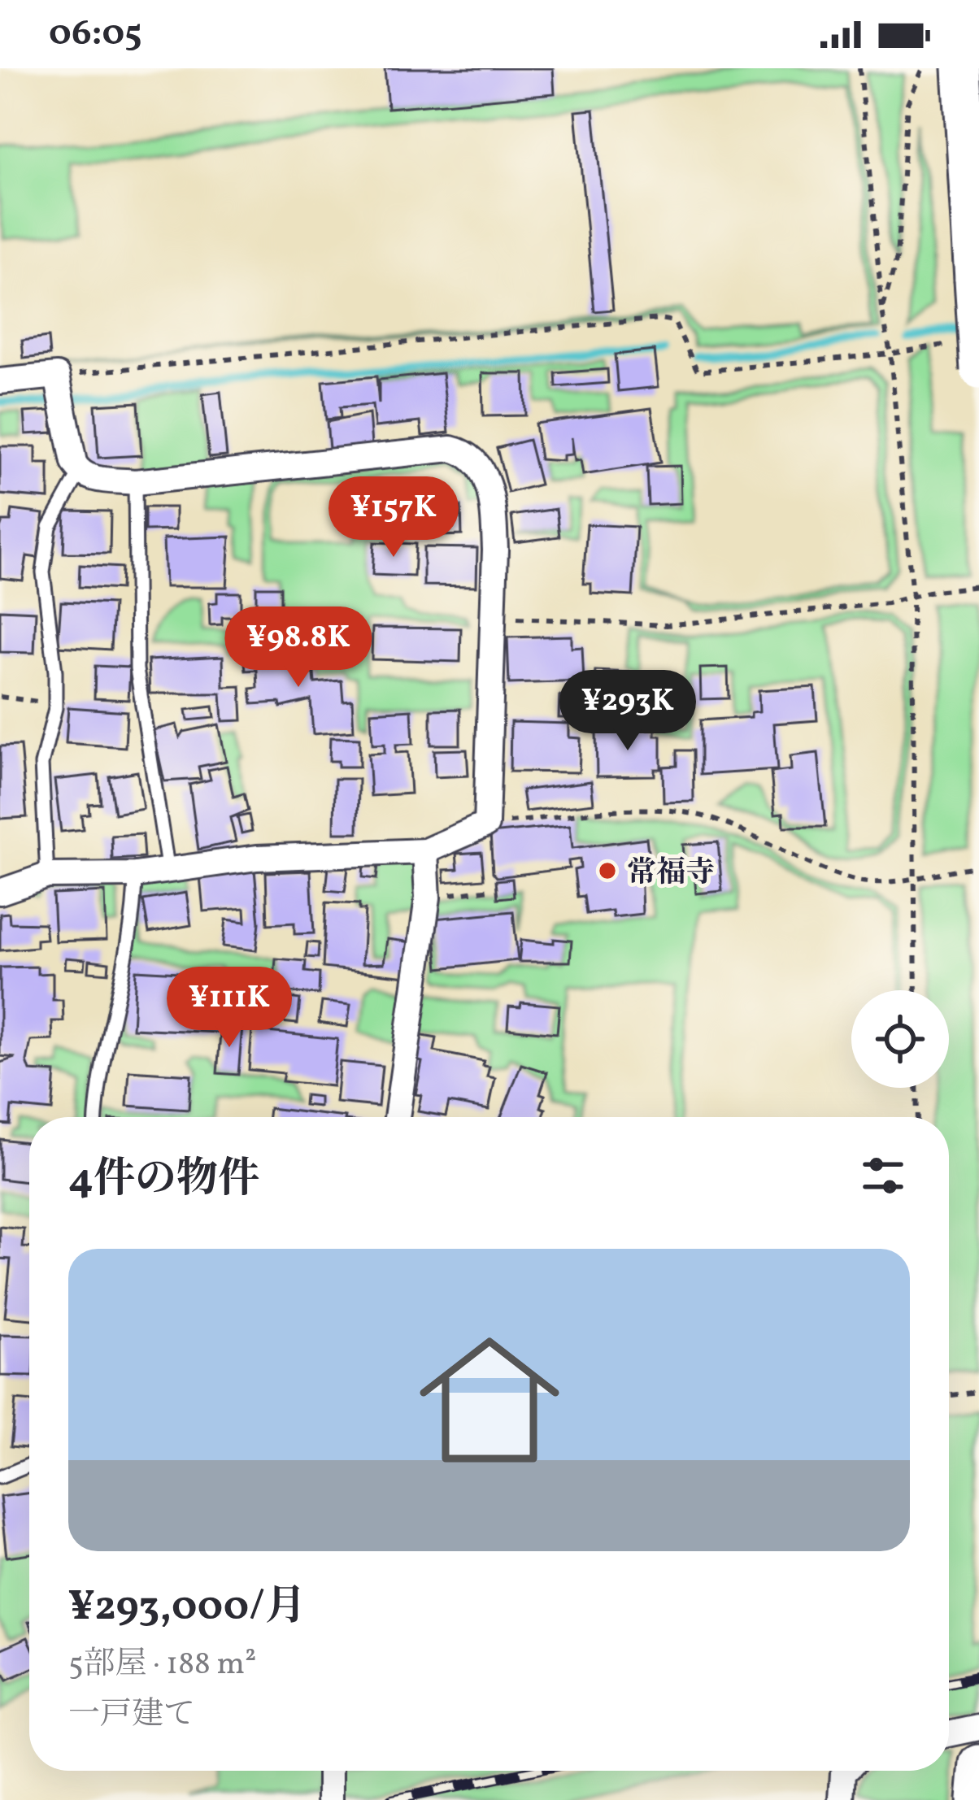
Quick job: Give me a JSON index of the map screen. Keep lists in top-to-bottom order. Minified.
{"places":["常福寺"],"page":{"status":"06:05","price":["¥157K","¥98.8K","¥293K","¥111K"],"heading":"4件の物件","list":[{"name":"¥293,000/月","note":"5部屋 · 188 m² · 一戸建て"}]}}
